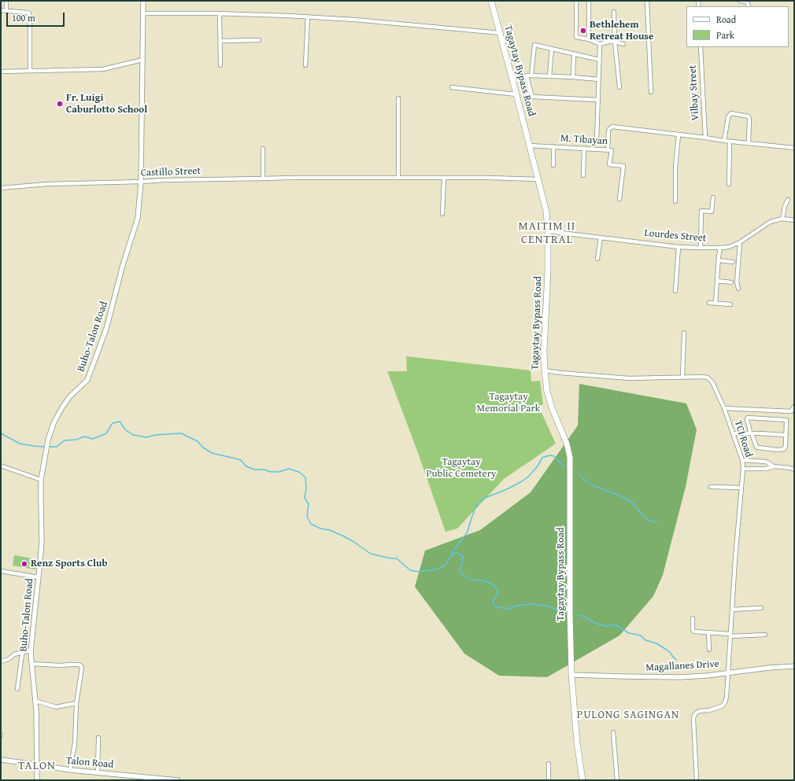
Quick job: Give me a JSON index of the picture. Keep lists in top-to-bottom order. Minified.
{"streets":{"main road":["Tagaytay Bypass Road"],"street":["Vilbay Street","M. Tibayan","Castillo Street","Lourdes Street","Buho-Talon Road","TCI Road","Magallanes Drive","Talon Road"]},"crossings":[["Tagaytay Bypass Road","M. Tibayan"],["Tagaytay Bypass Road","Castillo Street"],["Tagaytay Bypass Road","Lourdes Street"],["Tagaytay Bypass Road","TCI Road"],["Tagaytay Bypass Road","Magallanes Drive"],["Castillo Street","Buho-Talon Road"],["Buho-Talon Road","Talon Road"],["TCI Road","Magallanes Drive"]],"districts":["MAITIM II CENTRAL","PULONG SAGINGAN","TALON"],"parks":["Tagaytay Memorial Park","Tagaytay Public Cemetery"],"places":["Bethlehem Retreat House","Fr. Luigi Caburlotto School","Renz Sports Club"],"legend":["Road","Park"],"scale_bar":"100 m"}
